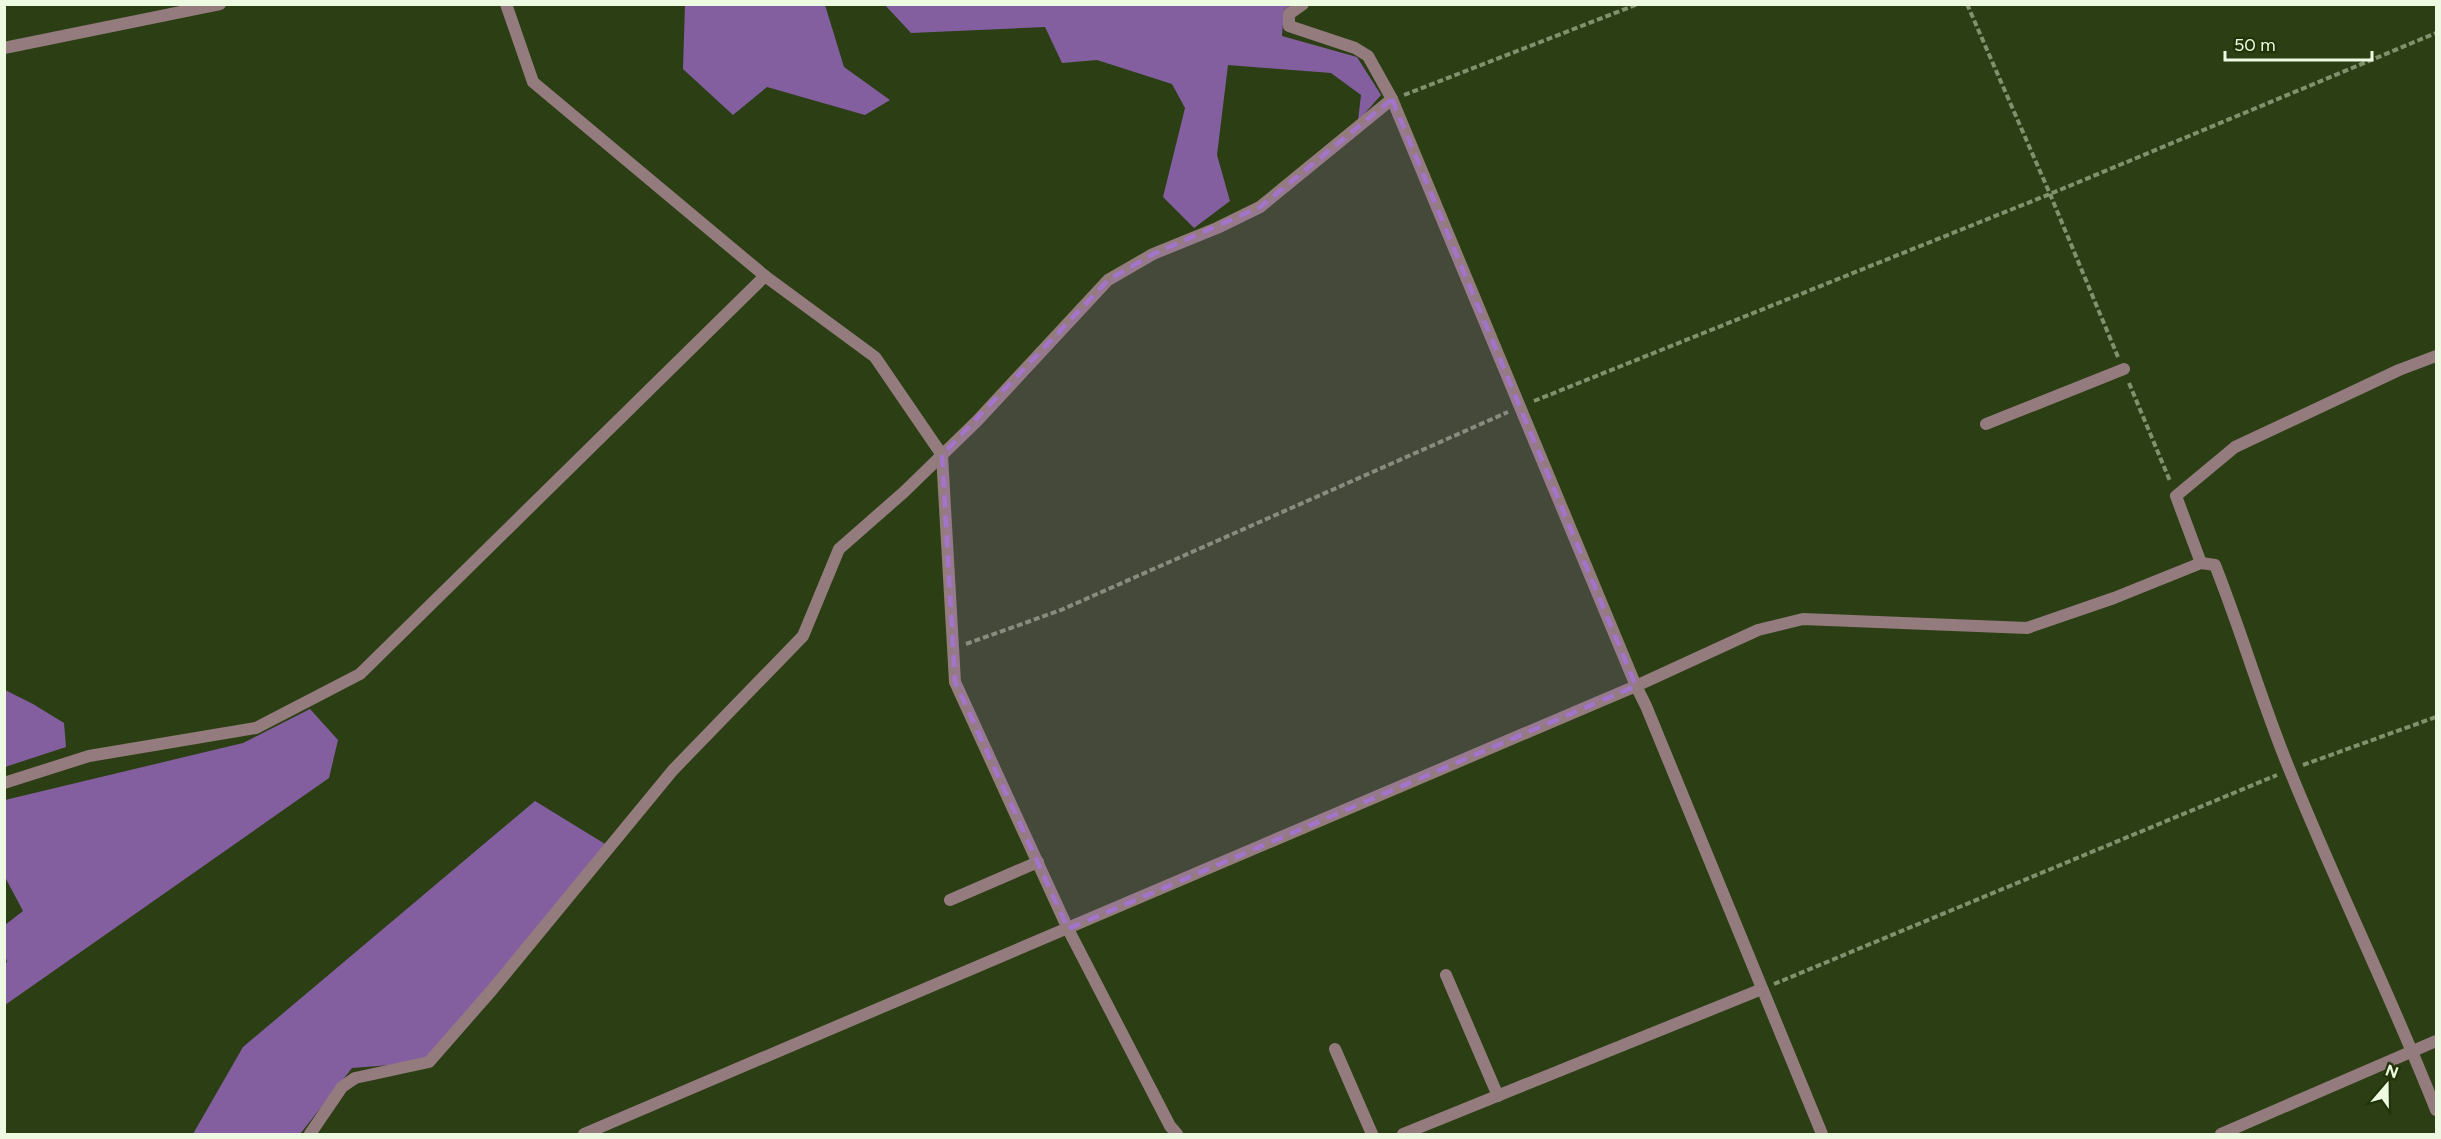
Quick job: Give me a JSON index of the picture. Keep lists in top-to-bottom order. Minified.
{"scale_bar":"50 m","north":"top"}
